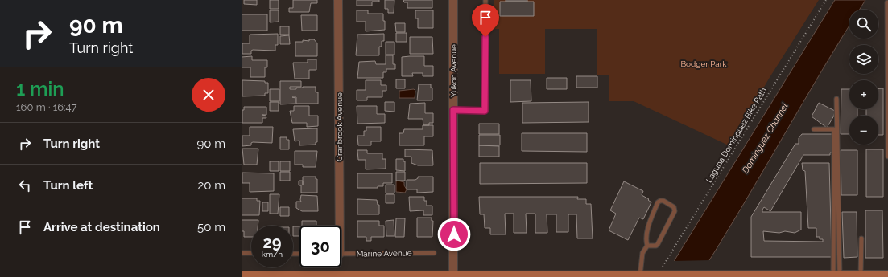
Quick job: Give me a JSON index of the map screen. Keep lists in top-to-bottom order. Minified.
{"streets":{"street":["Yukon Avenue","Cranbrook Avenue"],"lane":["Marine Avenue"],"path":["Laguna Dominguez Bike Path"]},"water":["Dominguez Channel"],"parks":["Bodger Park"],"page":{"turn":["90 m","Turn right"],"map_buttons":["+","−"],"heading":["1 min","160 m · 16:47"],"list":[{"name":"Turn right","value":"90 m"},{"name":"Turn left","value":"20 m"},{"name":"Arrive at destination","value":"50 m"}],"speed":"29 km/h","limit":"30"}}
